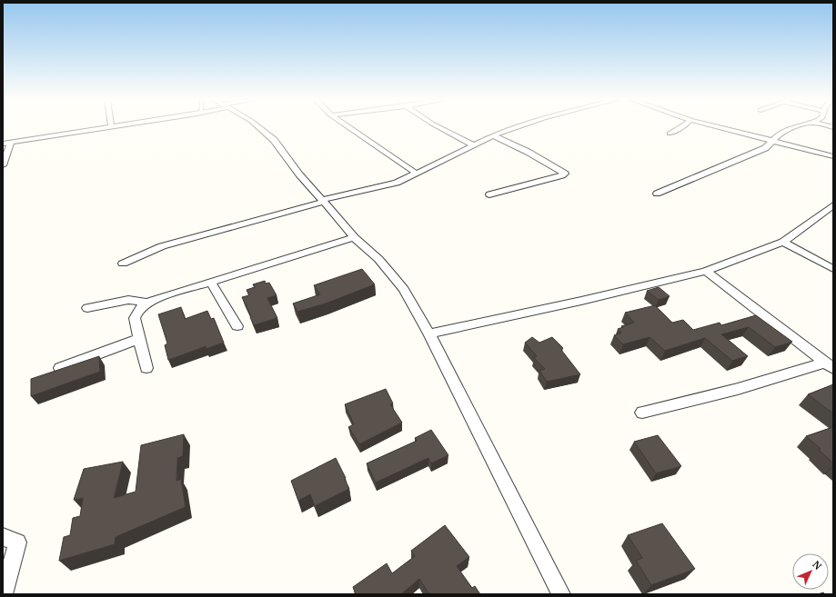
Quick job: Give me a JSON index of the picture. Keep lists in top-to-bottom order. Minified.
{"north":"top right"}
